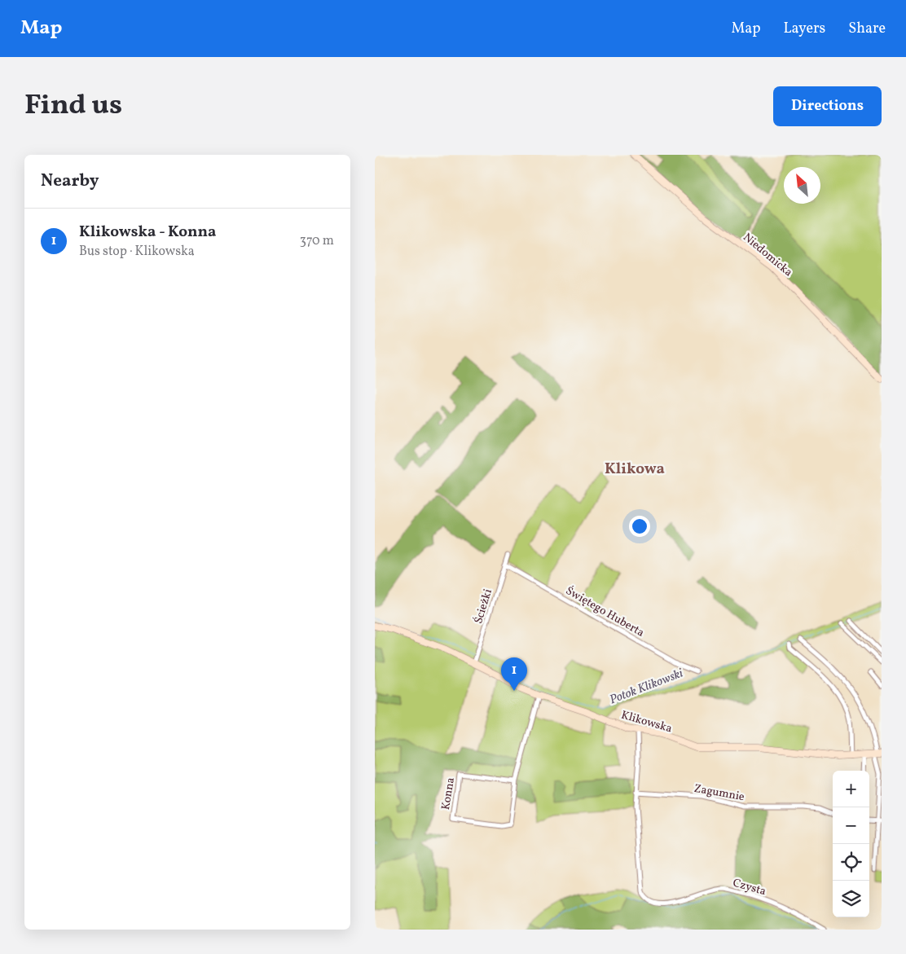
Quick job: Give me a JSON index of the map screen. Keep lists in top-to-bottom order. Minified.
{"streets":{"street":["Niedomicka","Ścieżki","Świętego Huberta","Klikowska","Zagumnie","Konna","Czysta"]},"crossings":[["Ścieżki","Świętego Huberta"],["Ścieżki","Klikowska"],["Klikowska","Konna"],["Zagumnie","Czysta"]],"districts":["Klikowa"],"water":["Potok Klikowski"],"north":"top left","page":{"header":"Map","nav":["Map","Layers","Share"],"title":"Find us","buttons":"Directions","heading":"Nearby","list":[{"mark":"1","name":"Klikowska - Konna","note":"Bus stop · Klikowska","value":"370 m"}],"pins":"1","map_buttons":["+","−"]}}
